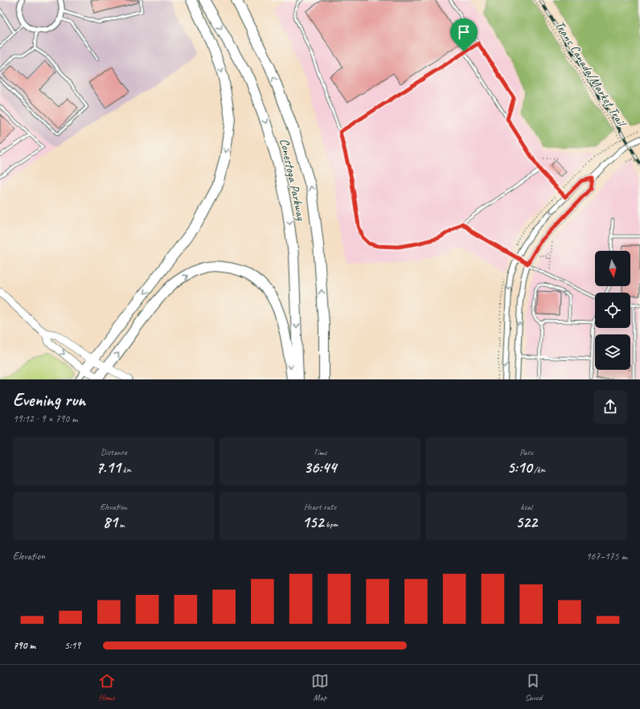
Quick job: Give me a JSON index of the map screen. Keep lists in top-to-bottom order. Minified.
{"streets":{"highway":["Conestoga Parkway"],"path":["Trans Canada/Market Trail"]},"north":"bottom","page":{"heading":["Evening run","19:12 · 9 × 790 m"],"stats":[["Distance","7.11 km"],["Time","36:44"],["Pace","5:10 /km"],["Elevation","81 m"],["Heart rate","152 bpm"],["kcal","522"]],"chart":["Elevation","167–175 m"],"list":[{"name":"790 m","note":"5:19"}],"tabs":["Home","Map","Saved"]}}
